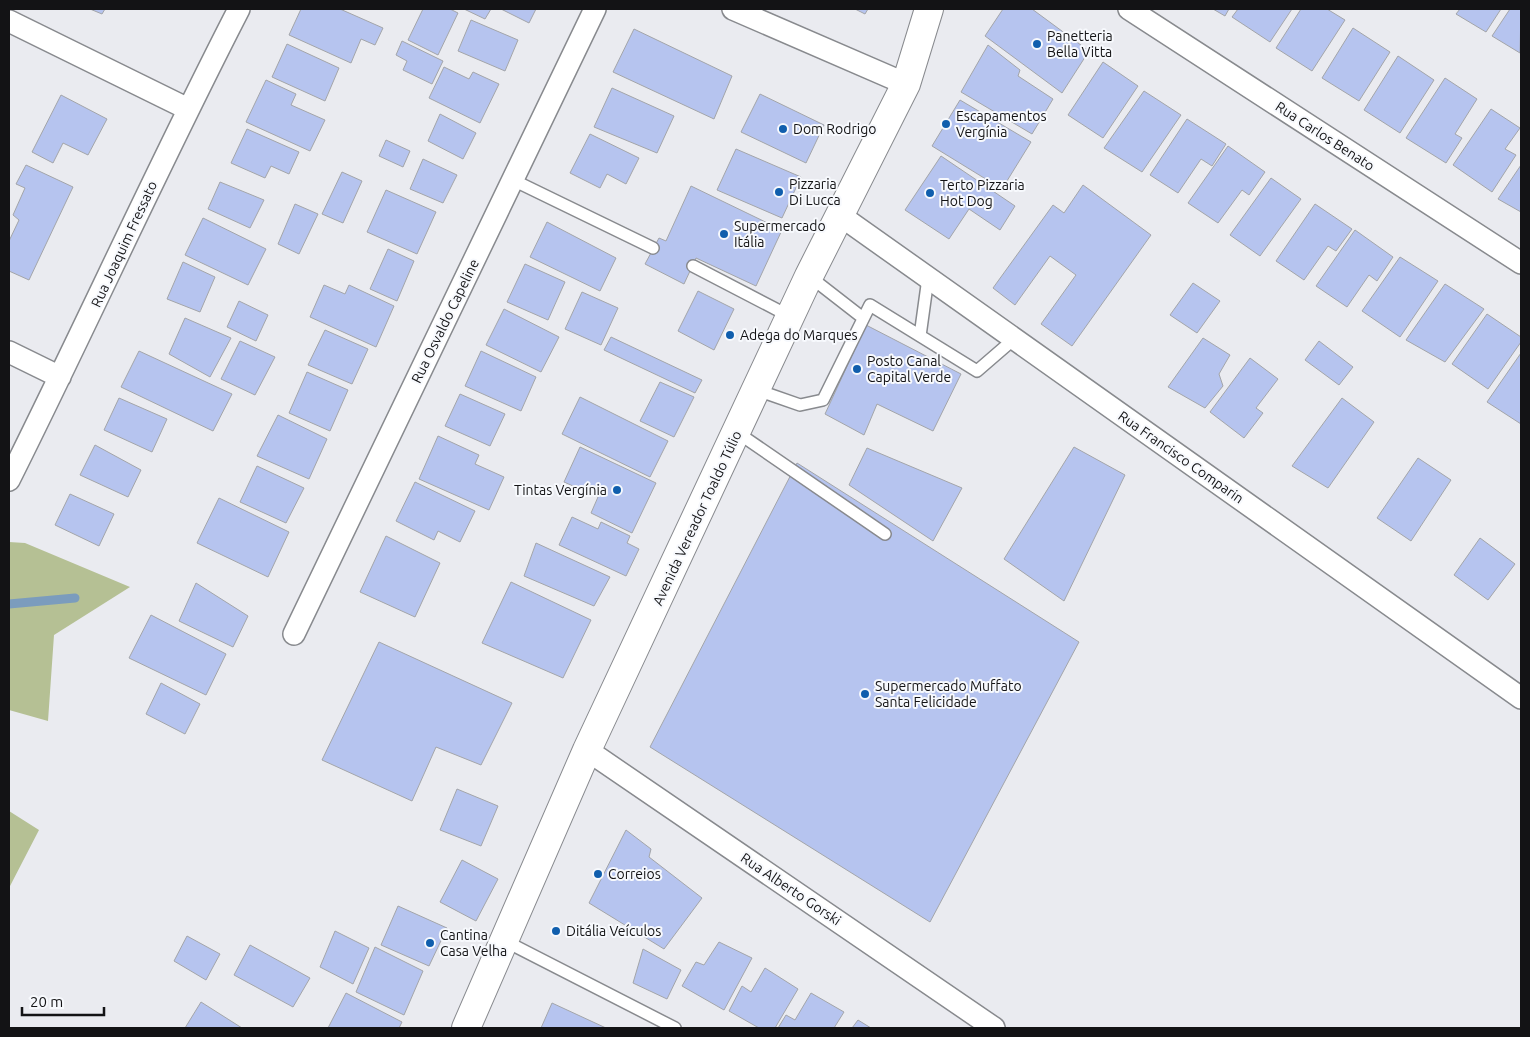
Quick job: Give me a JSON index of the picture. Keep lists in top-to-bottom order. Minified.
{"streets":{"main road":["Avenida Vereador Toaldo Túlio"],"street":["Rua Carlos Benato","Rua Joaquim Fressato","Rua Osvaldo Capeline","Rua Francisco Comparin","Rua Alberto Gorski"]},"crossings":[["Rua Francisco Comparin","Avenida Vereador Toaldo Túlio"],["Avenida Vereador Toaldo Túlio","Rua Alberto Gorski"]],"places":["Panetteria Bella Vitta","Escapamentos Vergínia","Dom Rodrigo","Pizzaria Di Lucca","Terto Pizzaria Hot Dog","Supermercado Itália","Adega do Marques","Posto Canal Capital Verde","Tintas Vergínia","Supermercado Muffato Santa Felicidade","Correios","Ditália Veículos","Cantina Casa Velha"],"scale_bar":"20 m"}
